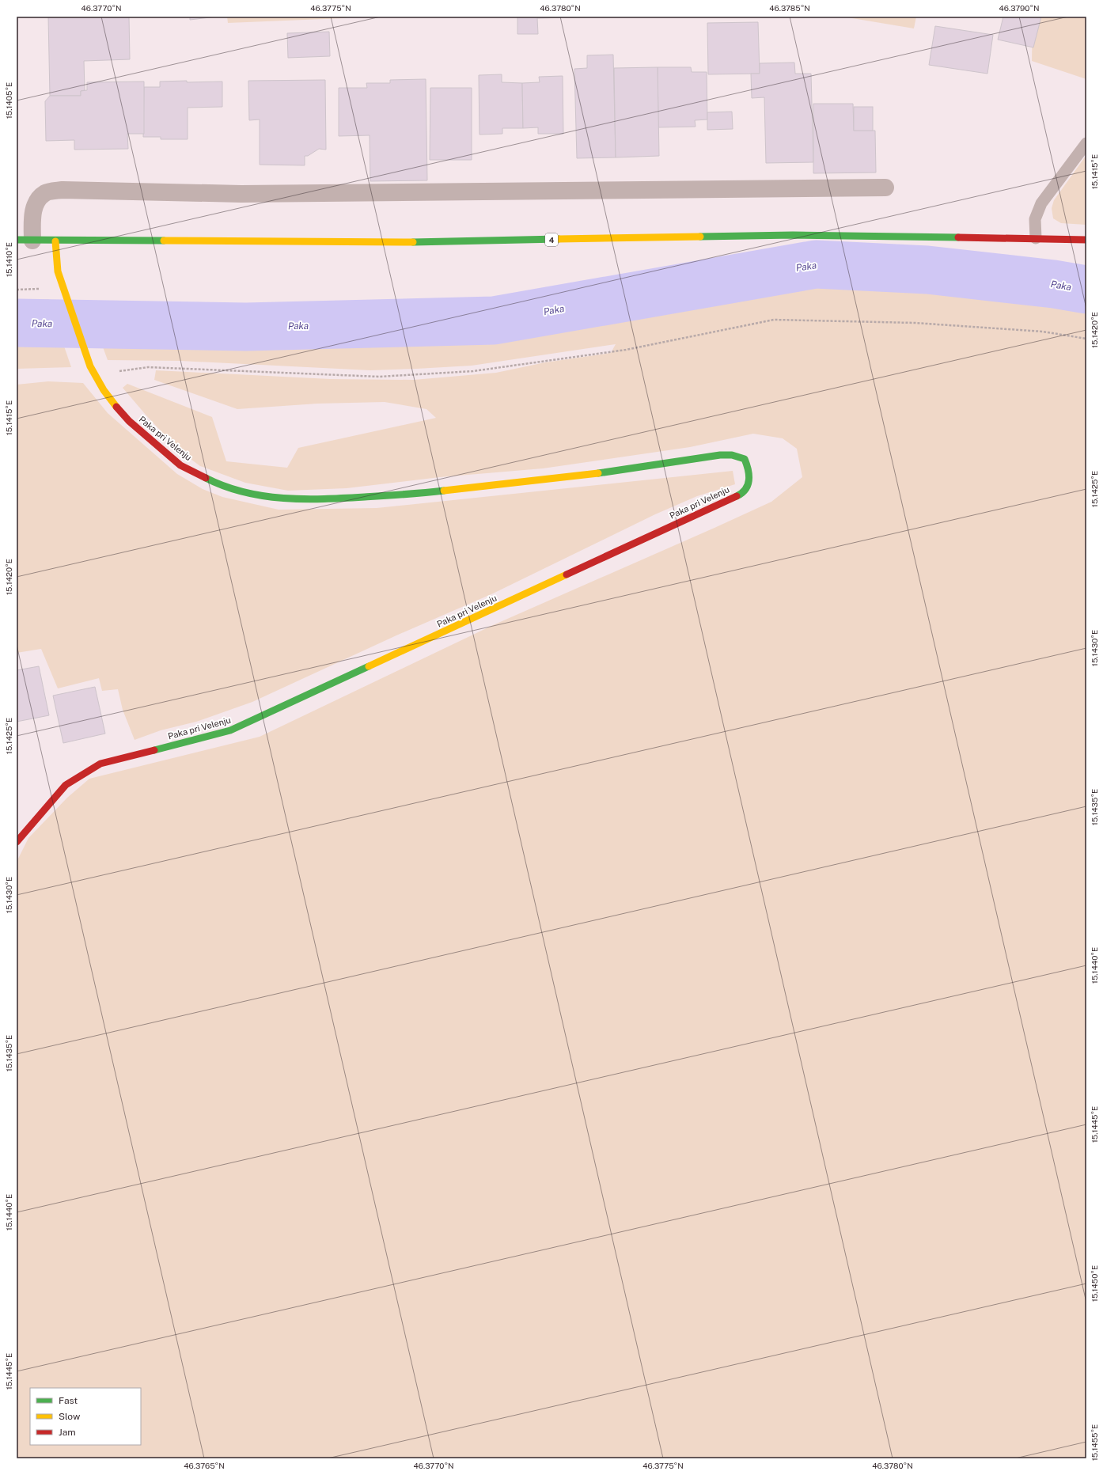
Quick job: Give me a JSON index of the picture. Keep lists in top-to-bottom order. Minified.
{"streets":{"street":["4","Paka pri Velenju"]},"crossings":[["4","Paka pri Velenju"]],"water":["Paka"],"legend":["Fast","Slow","Jam"],"coordinates":["46.3770°N","46.3775°N","46.3780°N","46.3785°N","46.3790°N","15.1405°E","15.1415°E","15.1410°E","15.1420°E","15.1425°E","15.1430°E","15.1435°E","15.1440°E","15.1445°E","15.1450°E","15.1455°E","46.3765°N"]}
